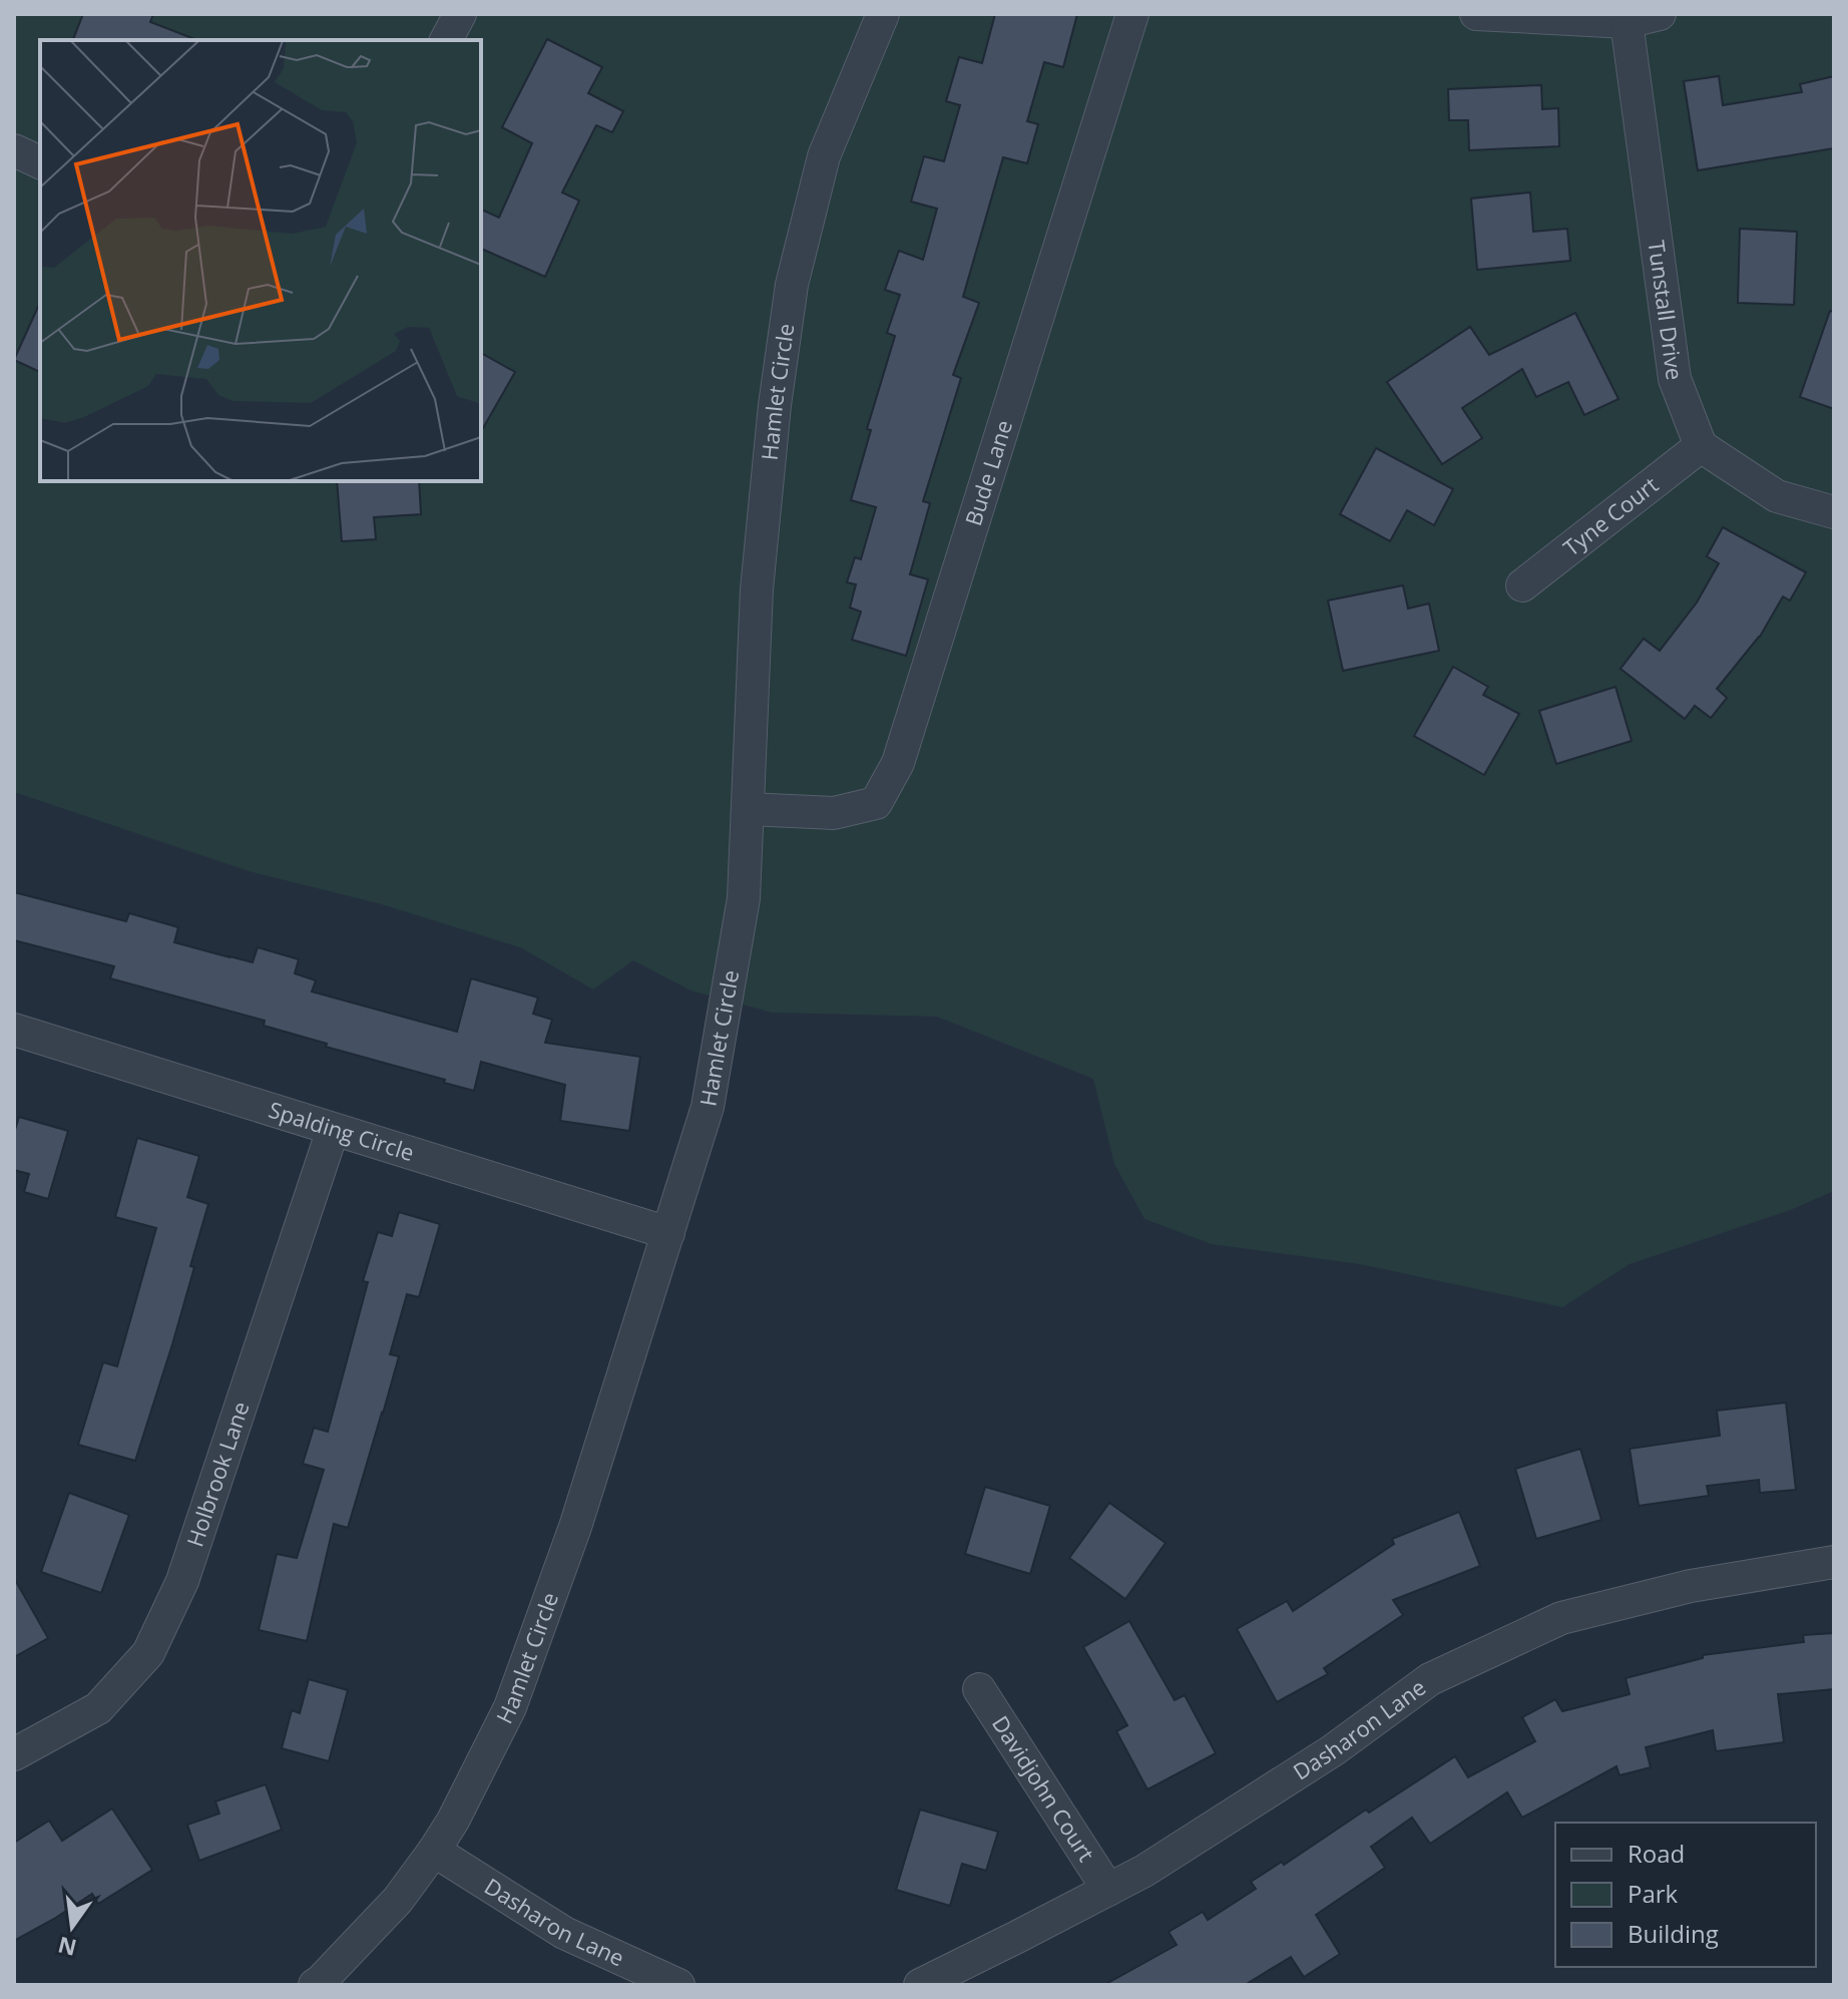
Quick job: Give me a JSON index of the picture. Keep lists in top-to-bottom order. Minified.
{"streets":{"street":["Tunstall Drive","Hamlet Circle","Bude Lane","Tyne Court","Spalding Circle","Holbrook Lane","Dasharon Lane","Davidjohn Court"]},"crossings":[["Tunstall Drive","Tyne Court"],["Hamlet Circle","Bude Lane"],["Hamlet Circle","Spalding Circle"],["Hamlet Circle","Dasharon Lane"],["Spalding Circle","Holbrook Lane"],["Dasharon Lane","Davidjohn Court"]],"legend":["Road","Park","Building"],"north":"bottom"}
